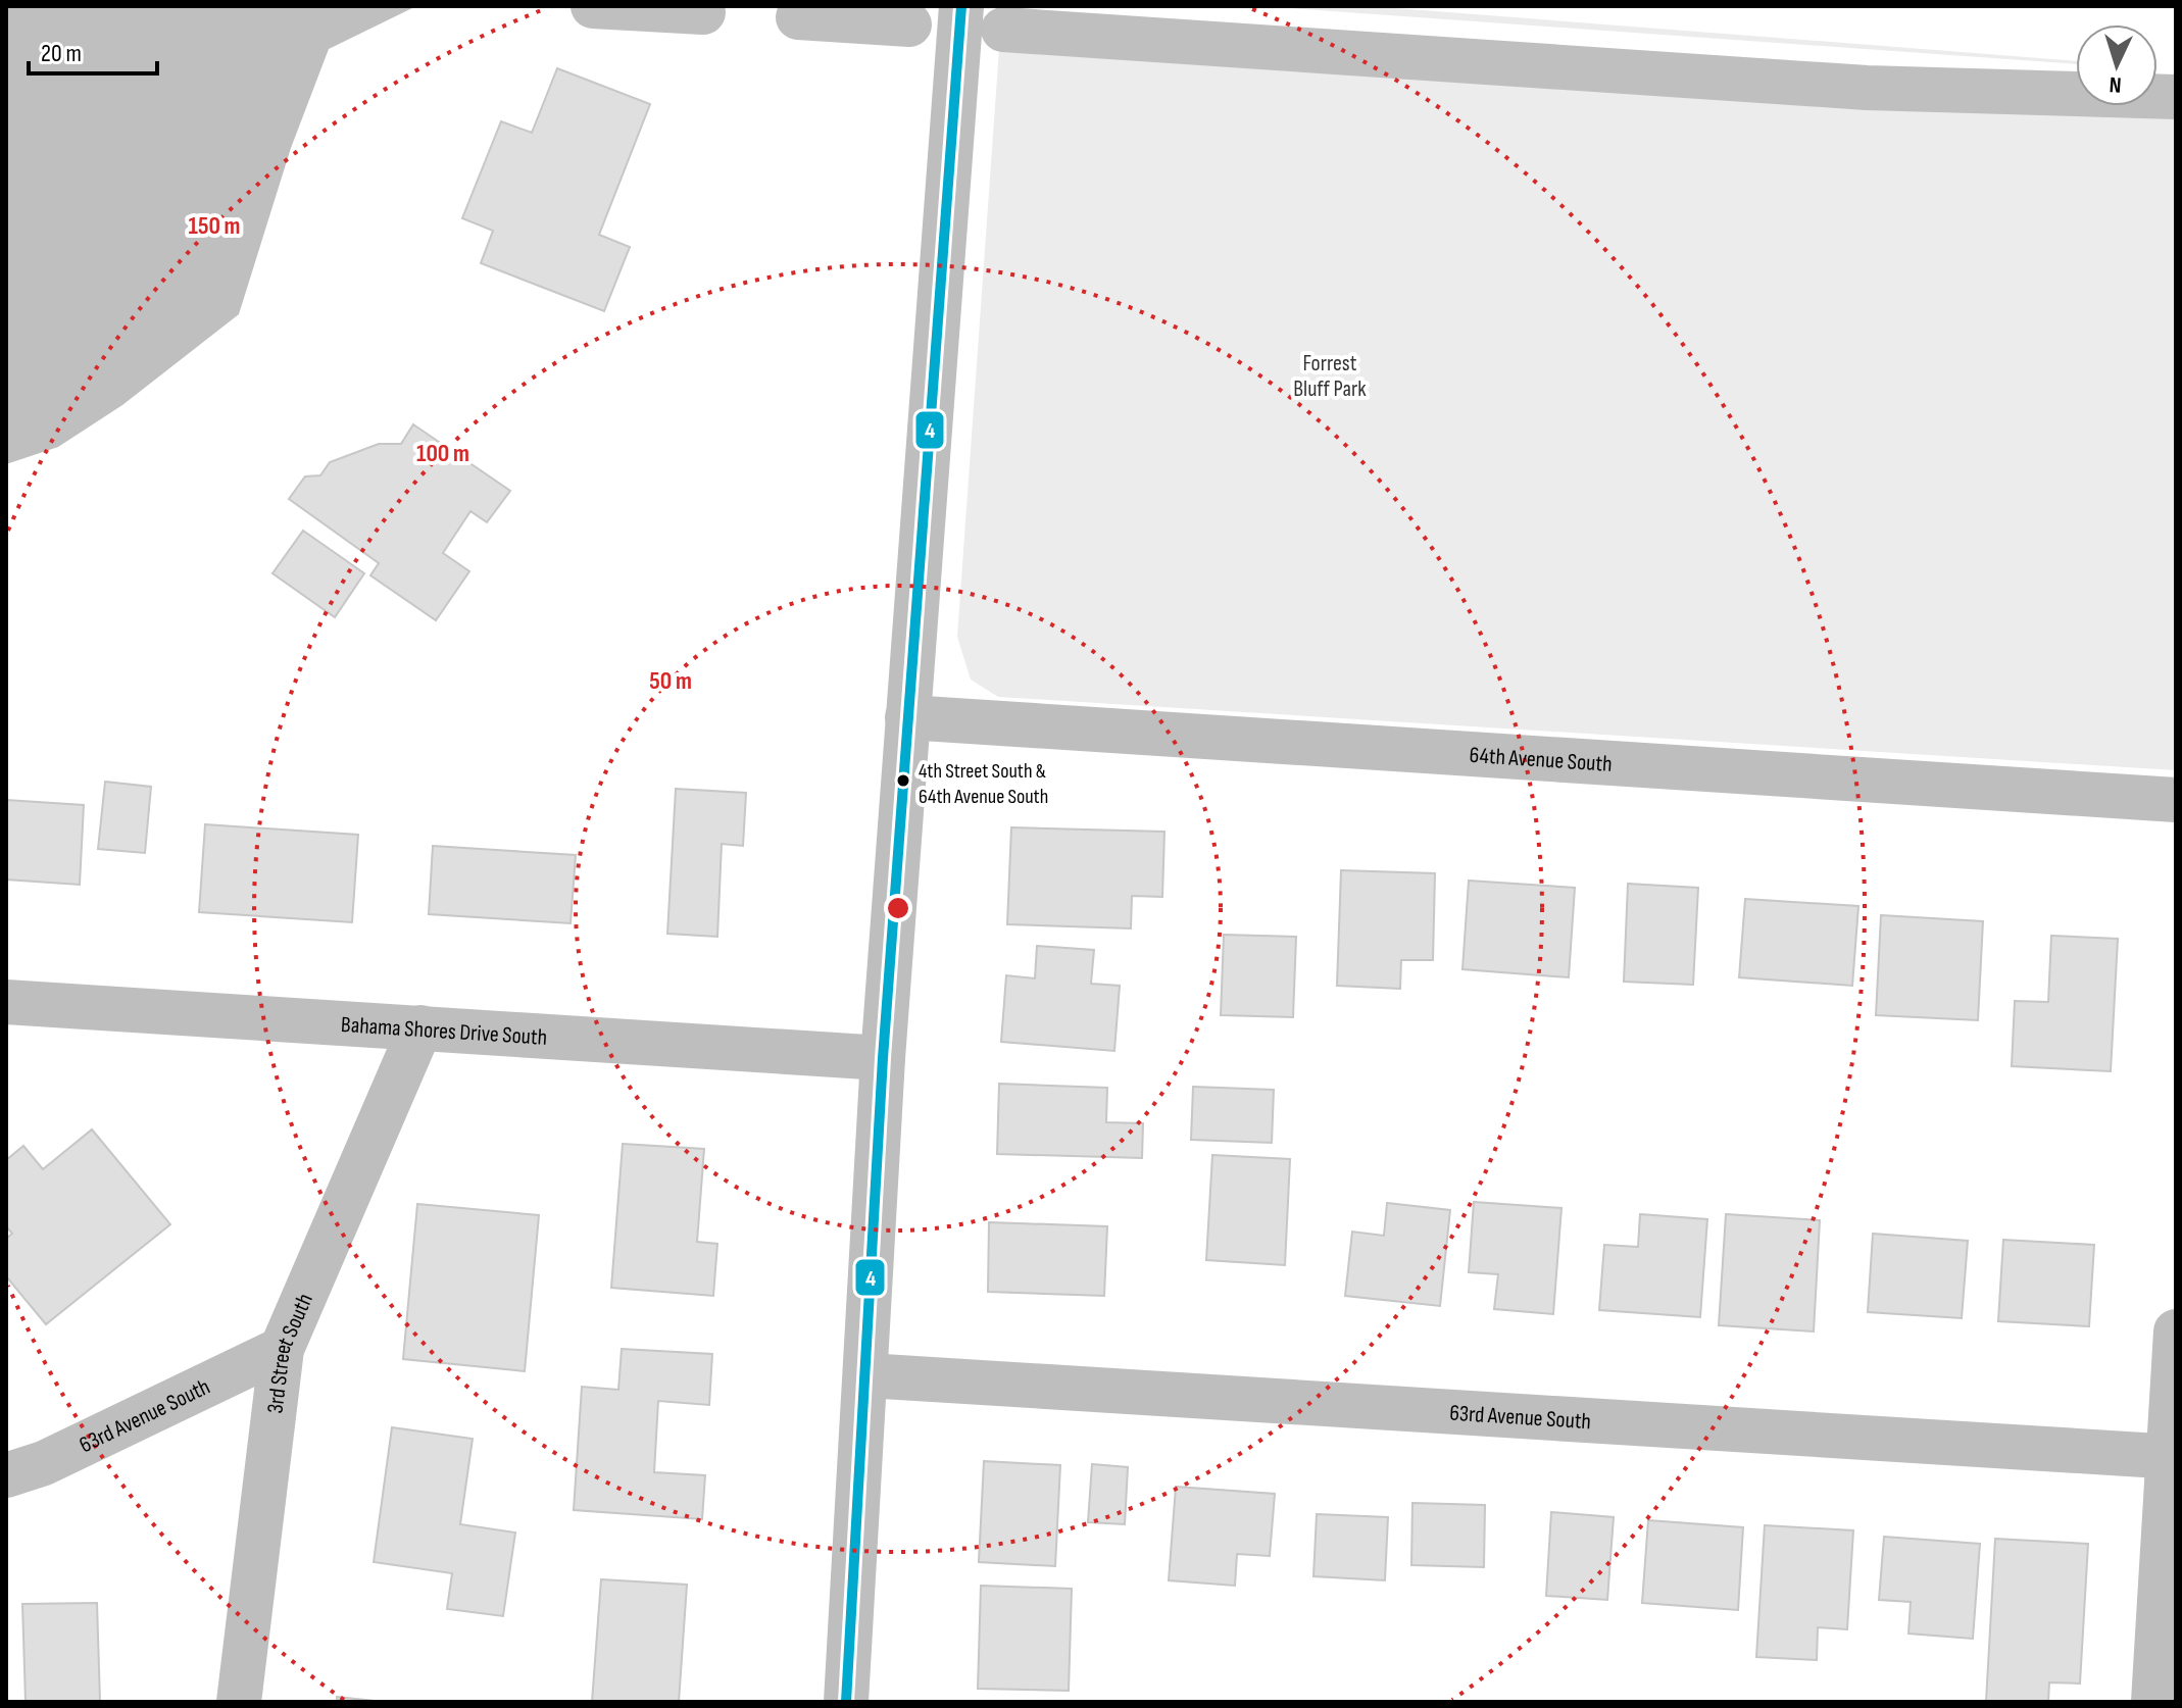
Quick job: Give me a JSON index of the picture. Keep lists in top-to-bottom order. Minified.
{"streets":{"street":["64th Avenue South","Bahama Shores Drive South","3rd Street South","63rd Avenue South"]},"crossings":[["Bahama Shores Drive South","3rd Street South"],["3rd Street South","63rd Avenue South"]],"parks":["Forrest Bluff Park"],"places":["4th Street South & 64th Avenue South"],"lines":["transit line 4"],"scale_bar":"20 m","north":"bottom","rings":["150 m","100 m","50 m"]}
